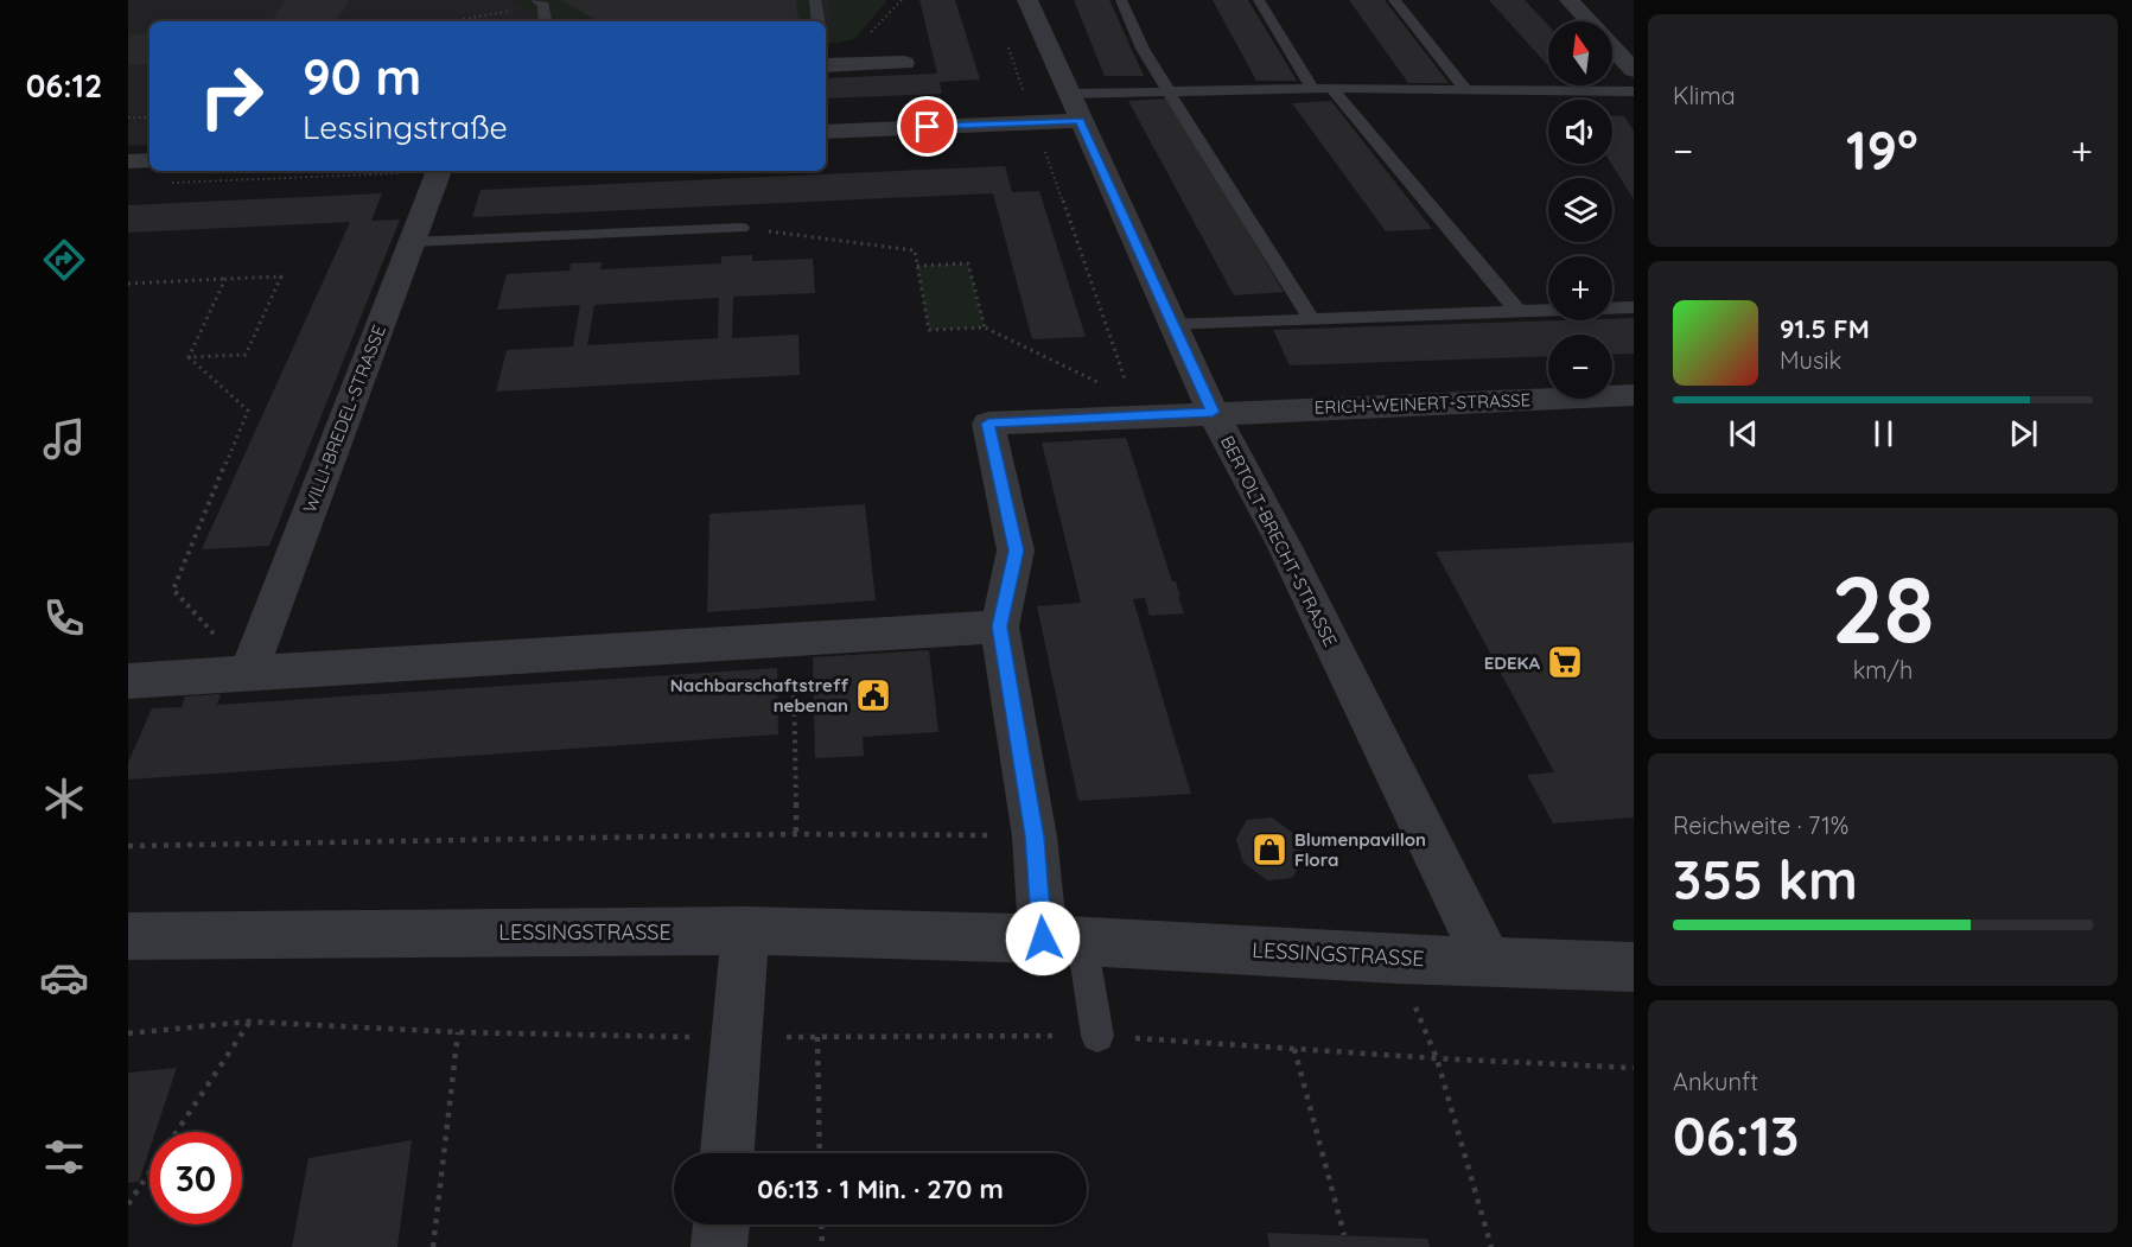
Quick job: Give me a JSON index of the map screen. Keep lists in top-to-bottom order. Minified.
{"streets":{"street":["ERICH-WEINERT-STRASSE","WILLI-BREDEL-STRASSE","BERTOLT-BRECHT-STRASSE","LESSINGSTRASSE"]},"crossings":[["ERICH-WEINERT-STRASSE","BERTOLT-BRECHT-STRASSE"],["BERTOLT-BRECHT-STRASSE","LESSINGSTRASSE"]],"places":{"supermarket":["EDEKA"],"public building":["Nachbarschaftstreff nebenan"],"shop":["Blumenpavillon Flora"]},"north":"top","page":{"tabs":"06:12","tile":["Klima",["28","km/h"],["Reichweite · 71%","355 km"],["Ankunft","06:13"]],"map_buttons":["+","−"],"turn":["90 m","Lessingstraße"],"heat":["−","19°","+"],"song":["91.5 FM","Musik"],"limit":"30","trip":"06:13 · 1 Min. · 270 m"}}
